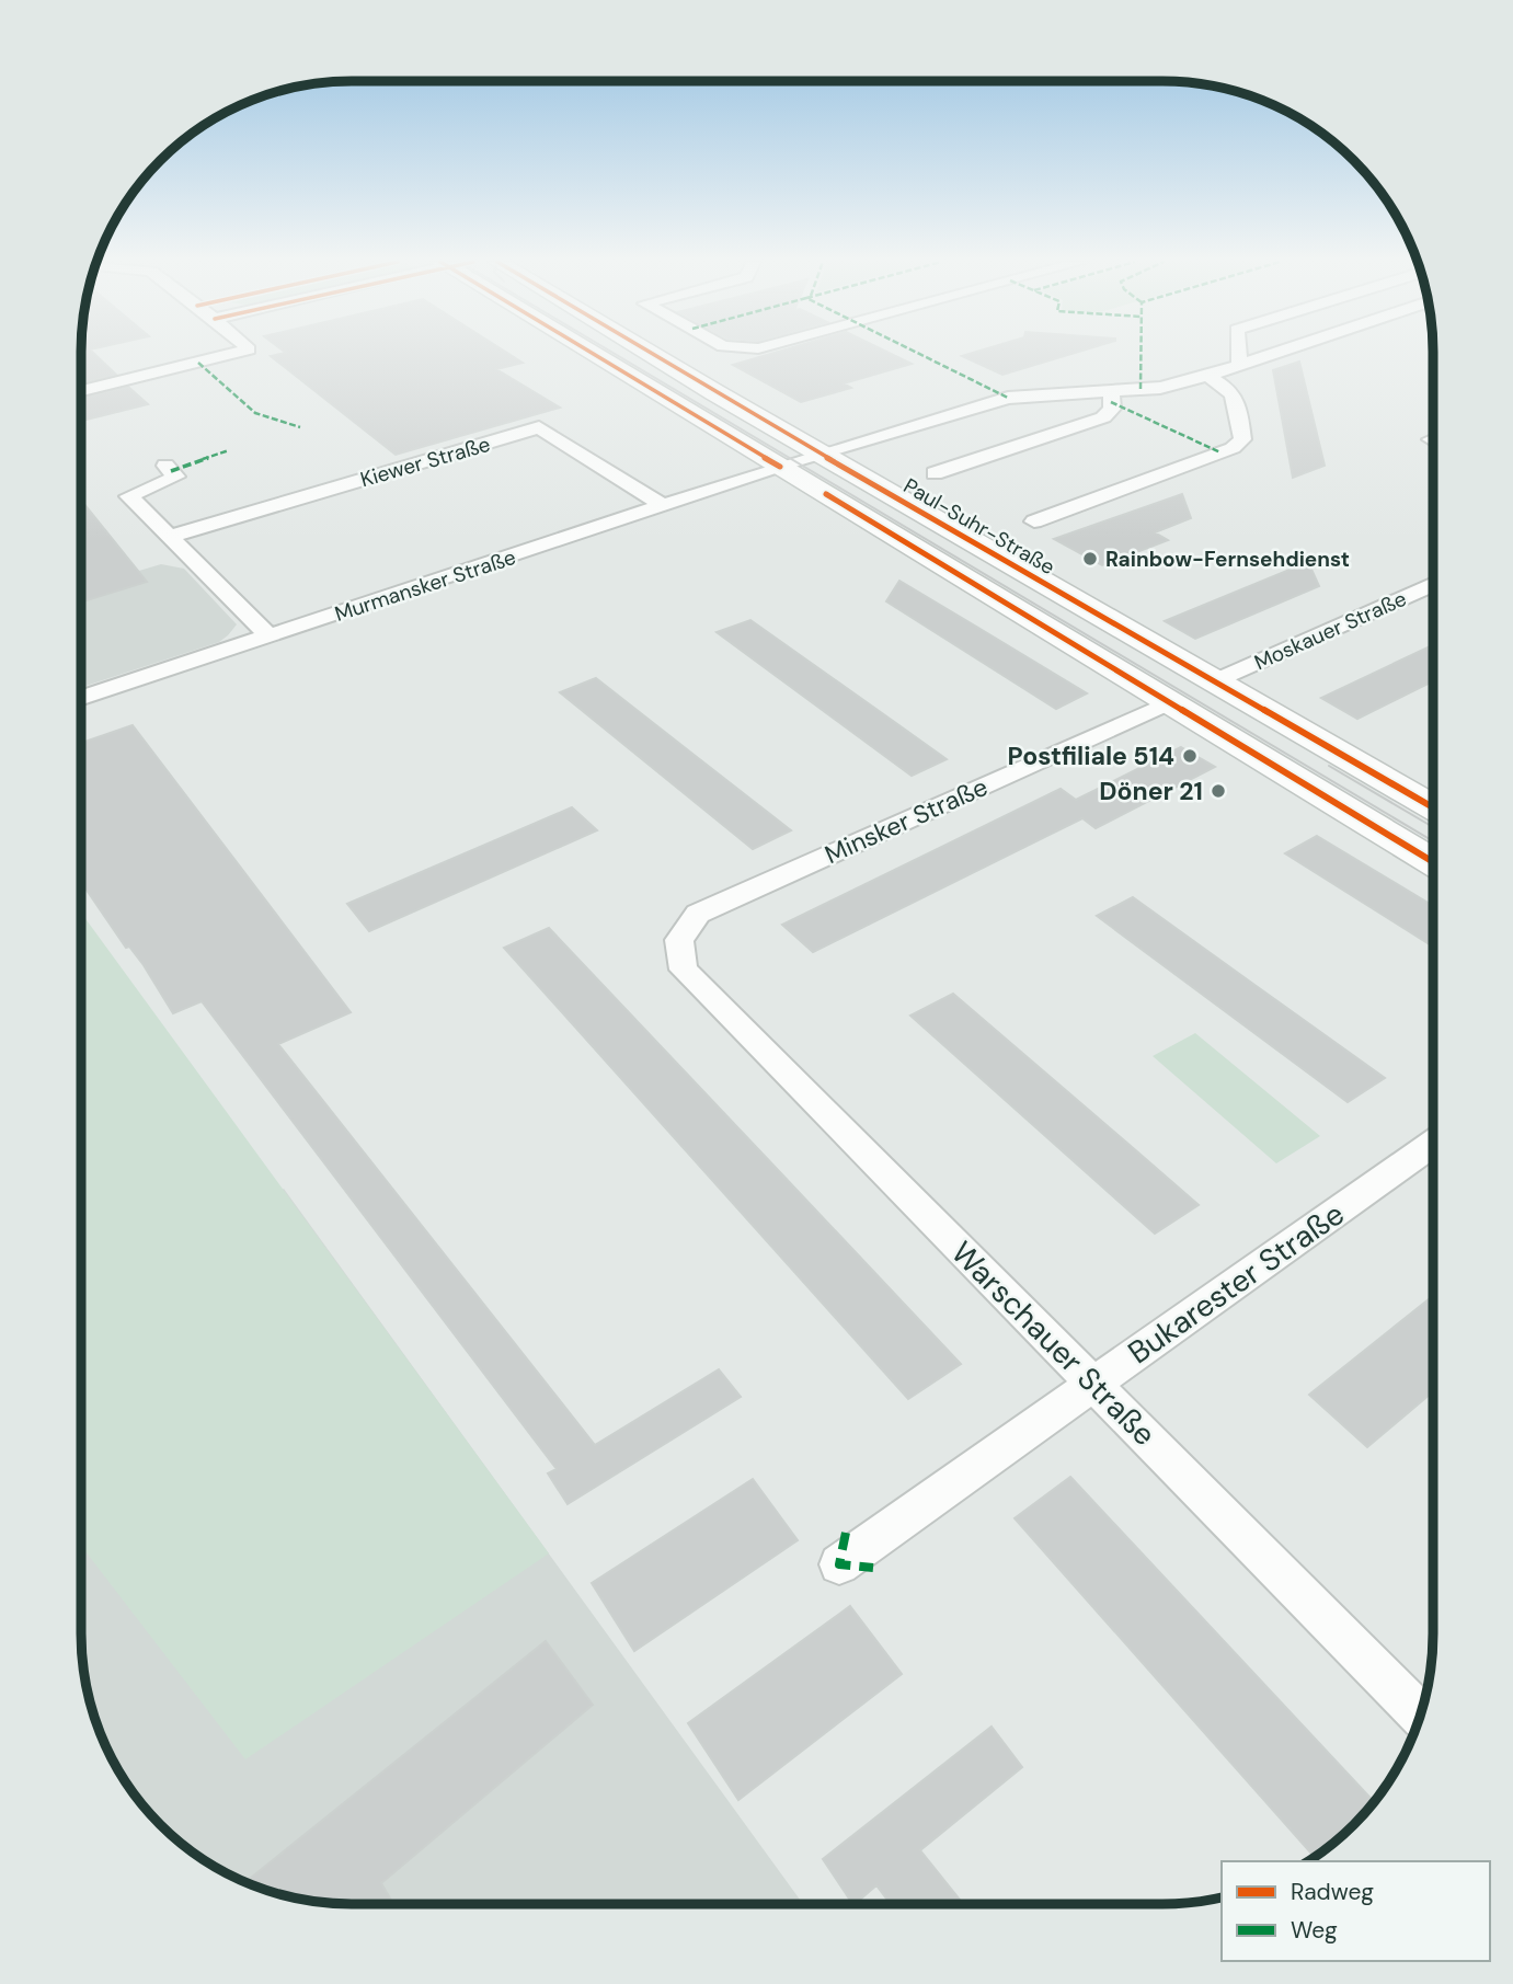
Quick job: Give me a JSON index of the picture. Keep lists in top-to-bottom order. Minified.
{"streets":{"street":["Kiewer Straße","Paul-Suhr-Straße","Murmansker Straße","Moskauer Straße","Minsker Straße","Bukarester Straße","Warschauer Straße"]},"crossings":[["Kiewer Straße","Murmansker Straße"],["Paul-Suhr-Straße","Moskauer Straße"],["Minsker Straße","Warschauer Straße"],["Bukarester Straße","Warschauer Straße"]],"places":["Rainbow-Fernsehdienst","Postfiliale 514","Döner 21"],"legend":["Radweg","Weg"]}
